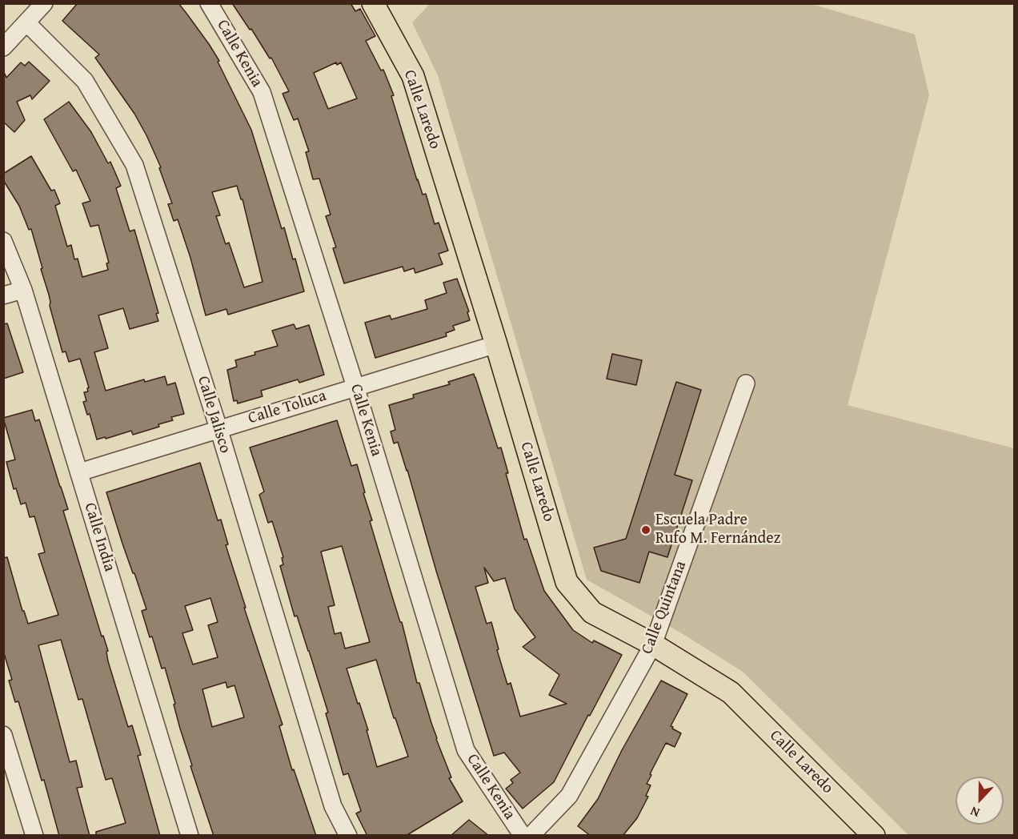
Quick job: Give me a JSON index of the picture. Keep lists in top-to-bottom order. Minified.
{"streets":{"main road":["Calle Laredo"],"street":["Calle Kenia","Calle Toluca","Calle Jalisco","Calle India","Calle Quintana"]},"crossings":[["Calle Kenia","Calle Toluca"],["Calle Laredo","Calle Toluca"],["Calle Laredo","Calle Quintana"],["Calle Toluca","Calle Jalisco"],["Calle Toluca","Calle India"]],"places":["Escuela Padre Rufo M. Fernández"],"north":"bottom"}
